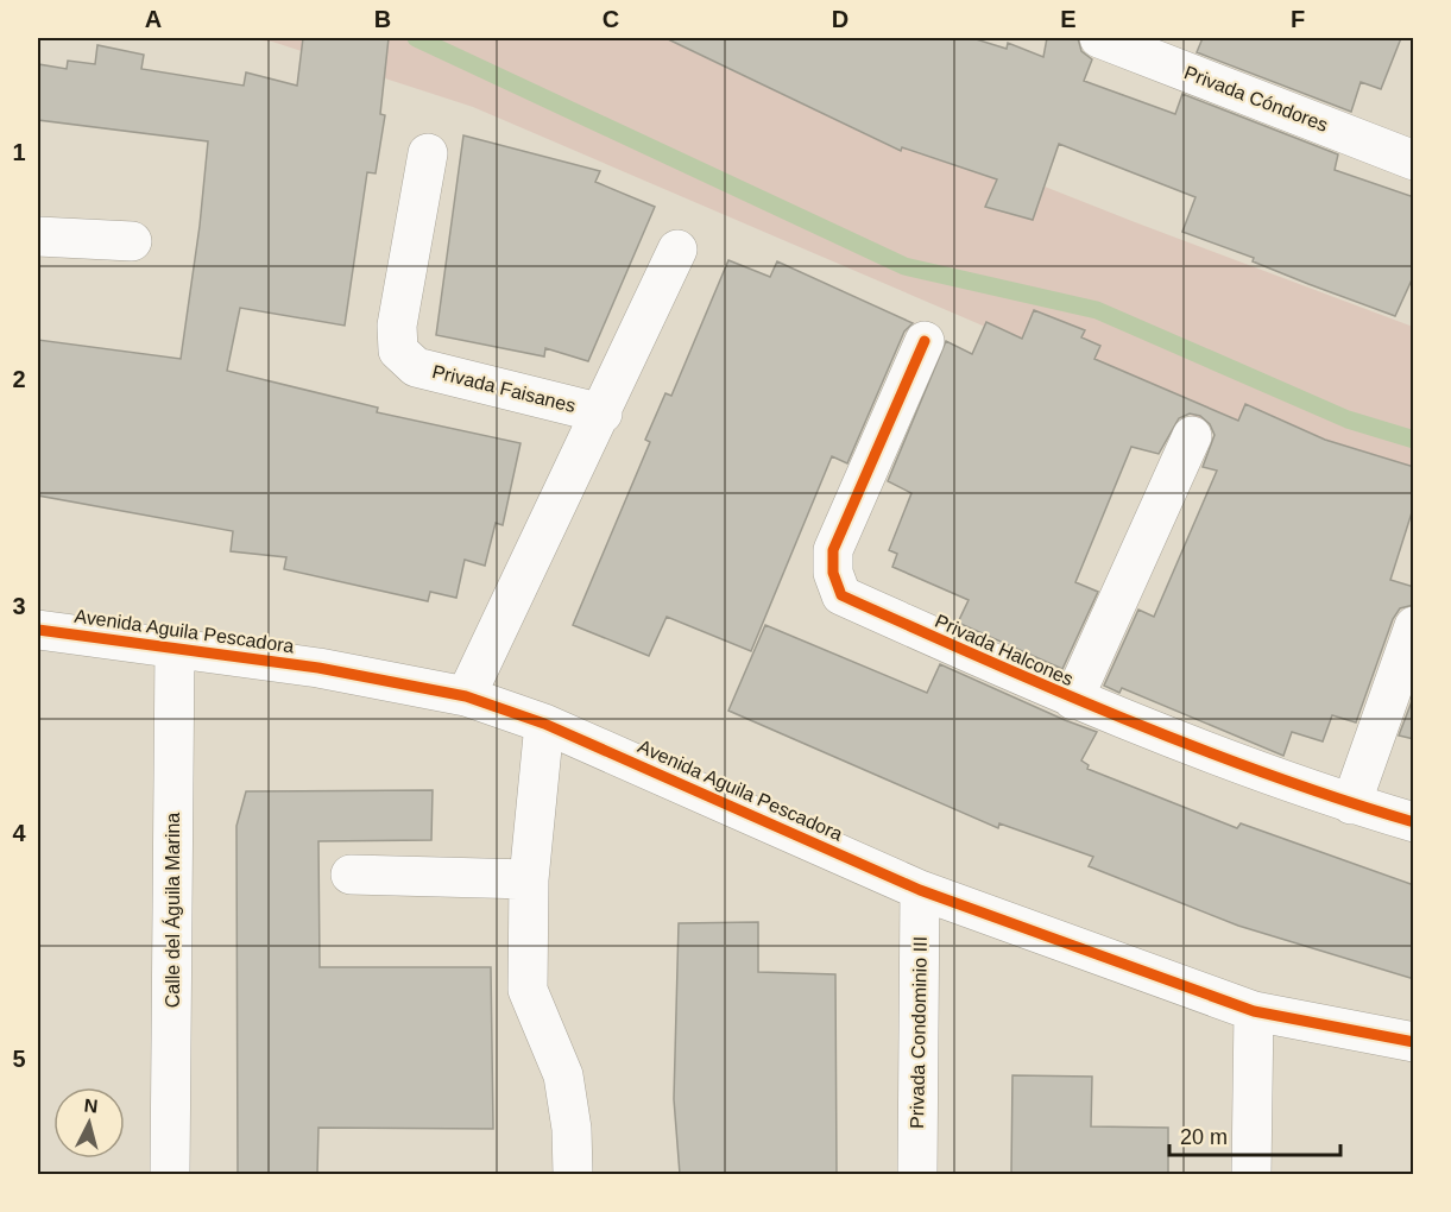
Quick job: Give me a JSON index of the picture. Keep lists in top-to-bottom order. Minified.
{"streets":{"street":["Privada Cóndores","Privada Faisanes","Avenida Aguila Pescadora","Privada Halcones","Calle del Águila Marina","Privada Condominio III"]},"crossings":[["Privada Faisanes","Avenida Aguila Pescadora"],["Avenida Aguila Pescadora","Calle del Águila Marina"],["Avenida Aguila Pescadora","Privada Condominio III"]],"scale_bar":"20 m","north":"top","grid":{"columns":["A","B","C","D","E","F"],"rows":["1","2","3","4","5"]}}
